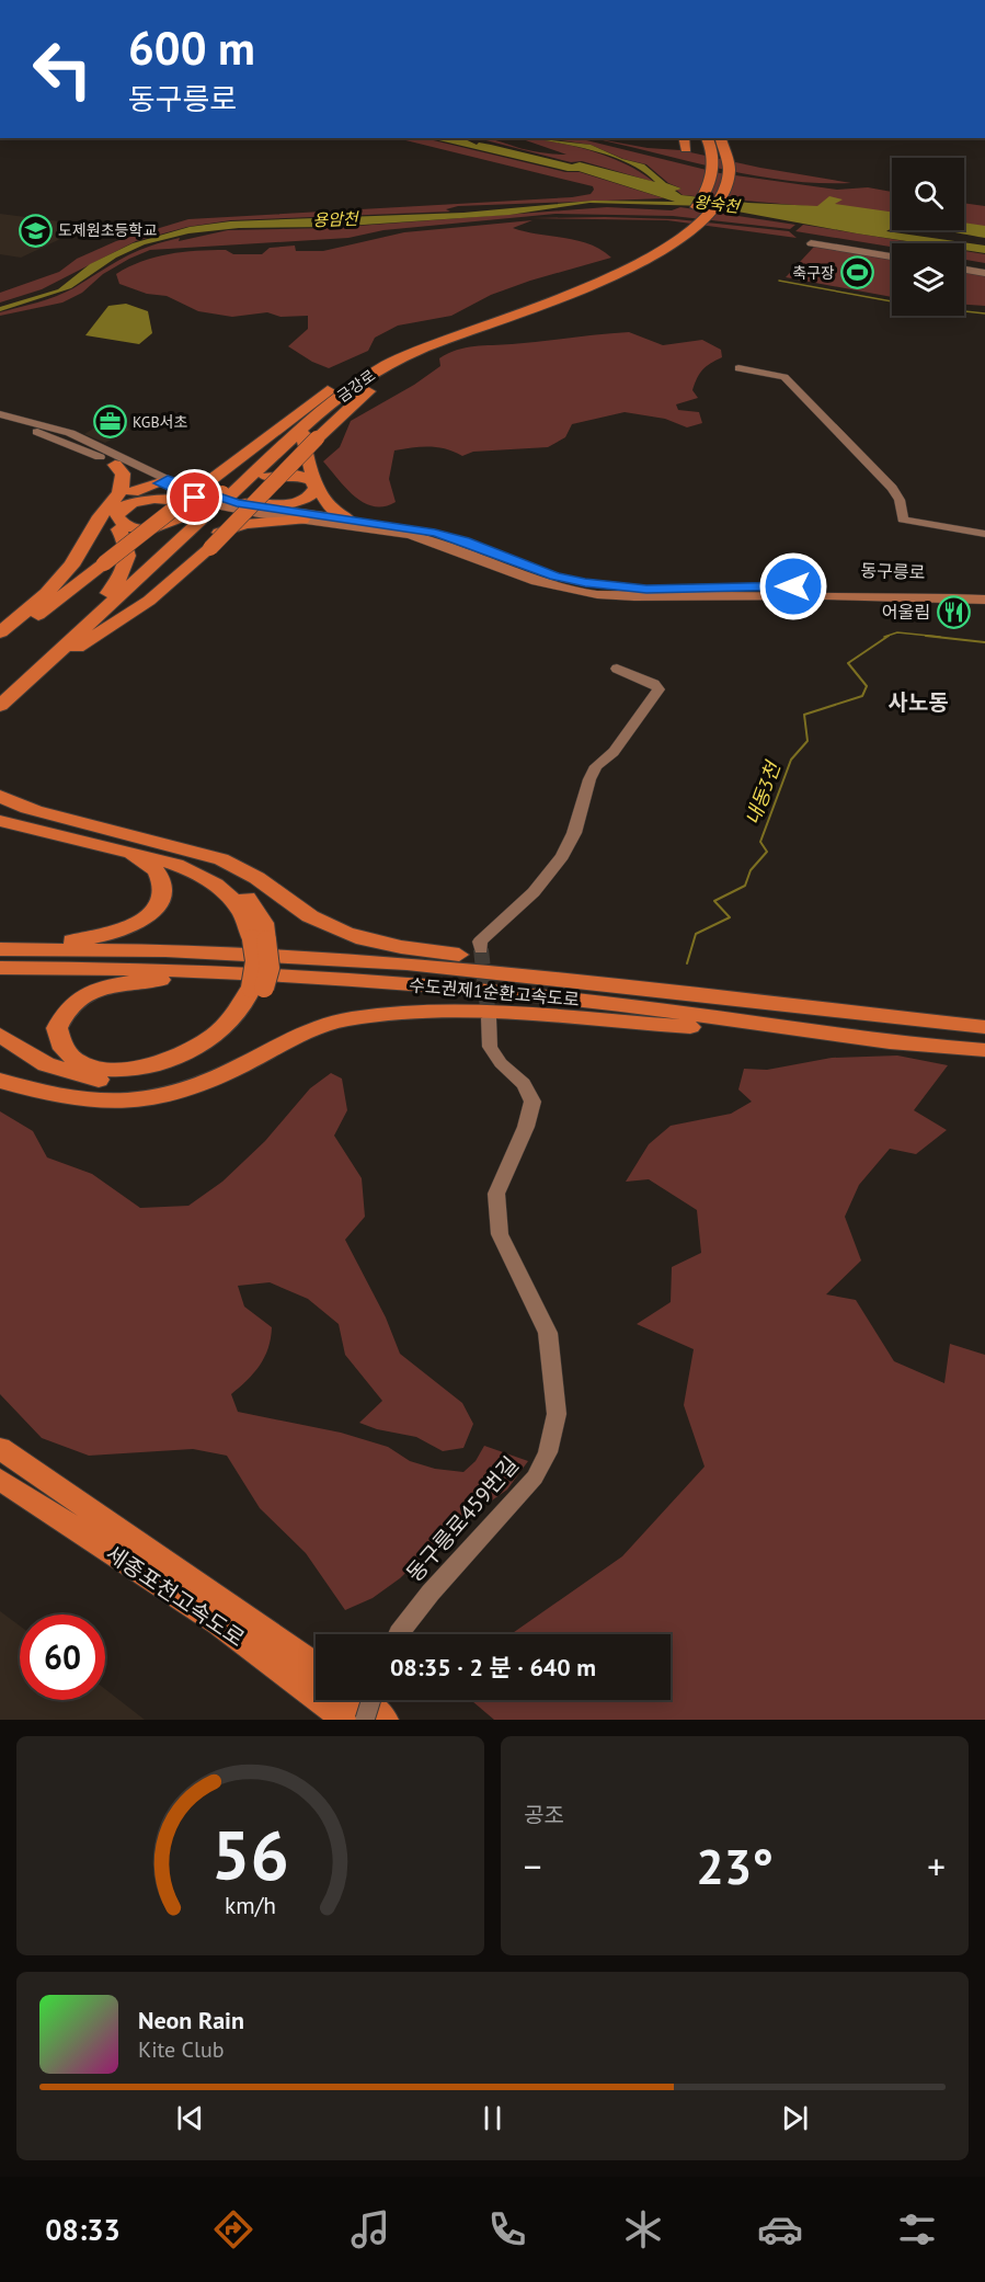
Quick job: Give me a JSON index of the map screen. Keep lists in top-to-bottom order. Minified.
{"streets":{"highway":["금강로","수도권제1순환고속도로","세종포천고속도로"],"main road":["동구릉로"],"street":["동구릉로459번길"]},"crossings":[["금강로","동구릉로"]],"districts":["사노동"],"water":["왕숙천","용암천","내동3천"],"places":{"school or university":["도제원초등학교"],"sports":["축구장"],"office":["KGB서초"],"restaurant":["어울림"]},"page":{"turn":["600 m","동구릉로"],"limit":"60","trip":"08:35 · 2 분 · 640 m","tile":"공조","heat":["−","23°","+"],"song":["Neon Rain","Kite Club"],"tabs":"08:33","gauge":["56","km/h"]}}
